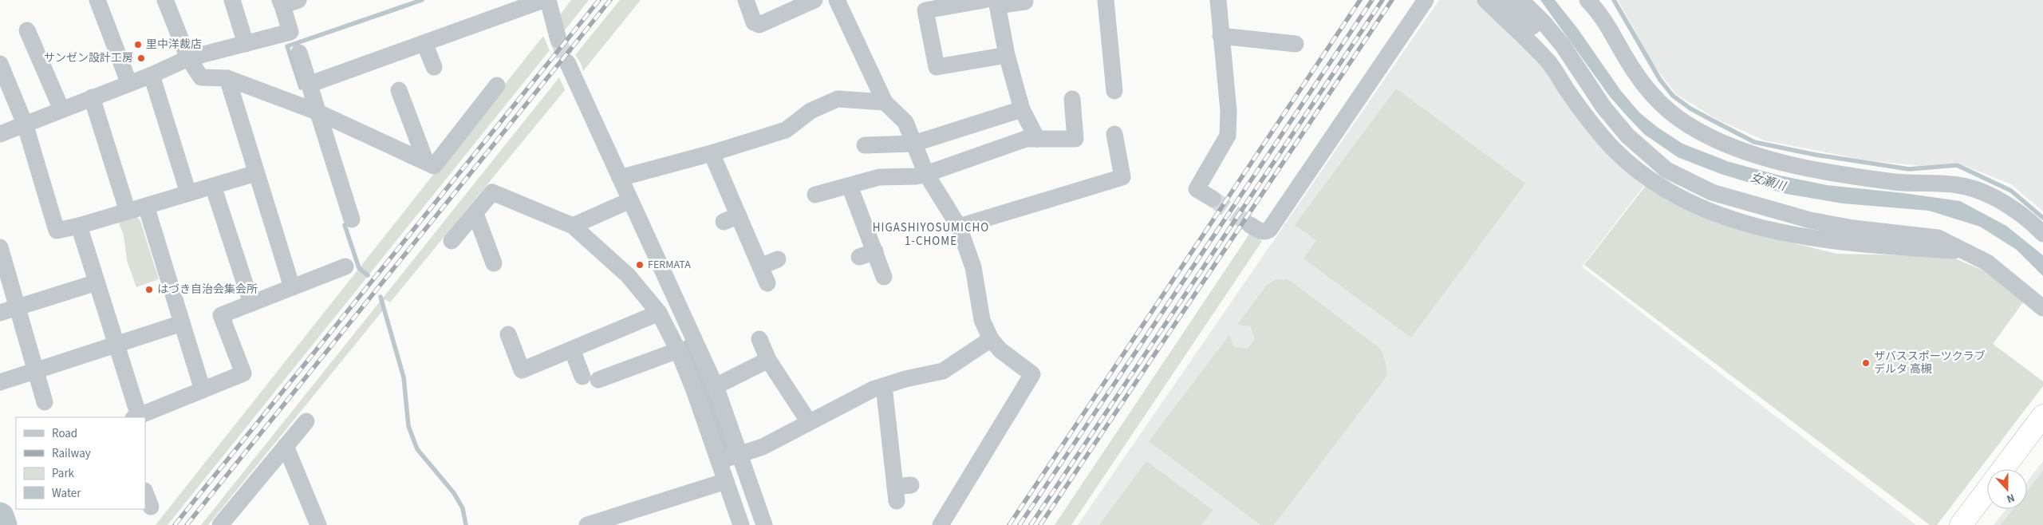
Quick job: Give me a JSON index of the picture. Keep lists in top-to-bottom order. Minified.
{"districts":["HIGASHIYOSUMICHO 1-CHOME"],"water":["女瀬川"],"places":["里中洋裁店","サンゼン設計工房","FERMATA","はづき自治会集会所","ザバススポーツクラブ デルタ 高槻"],"legend":["Road","Railway","Park","Water"],"north":"bottom"}
